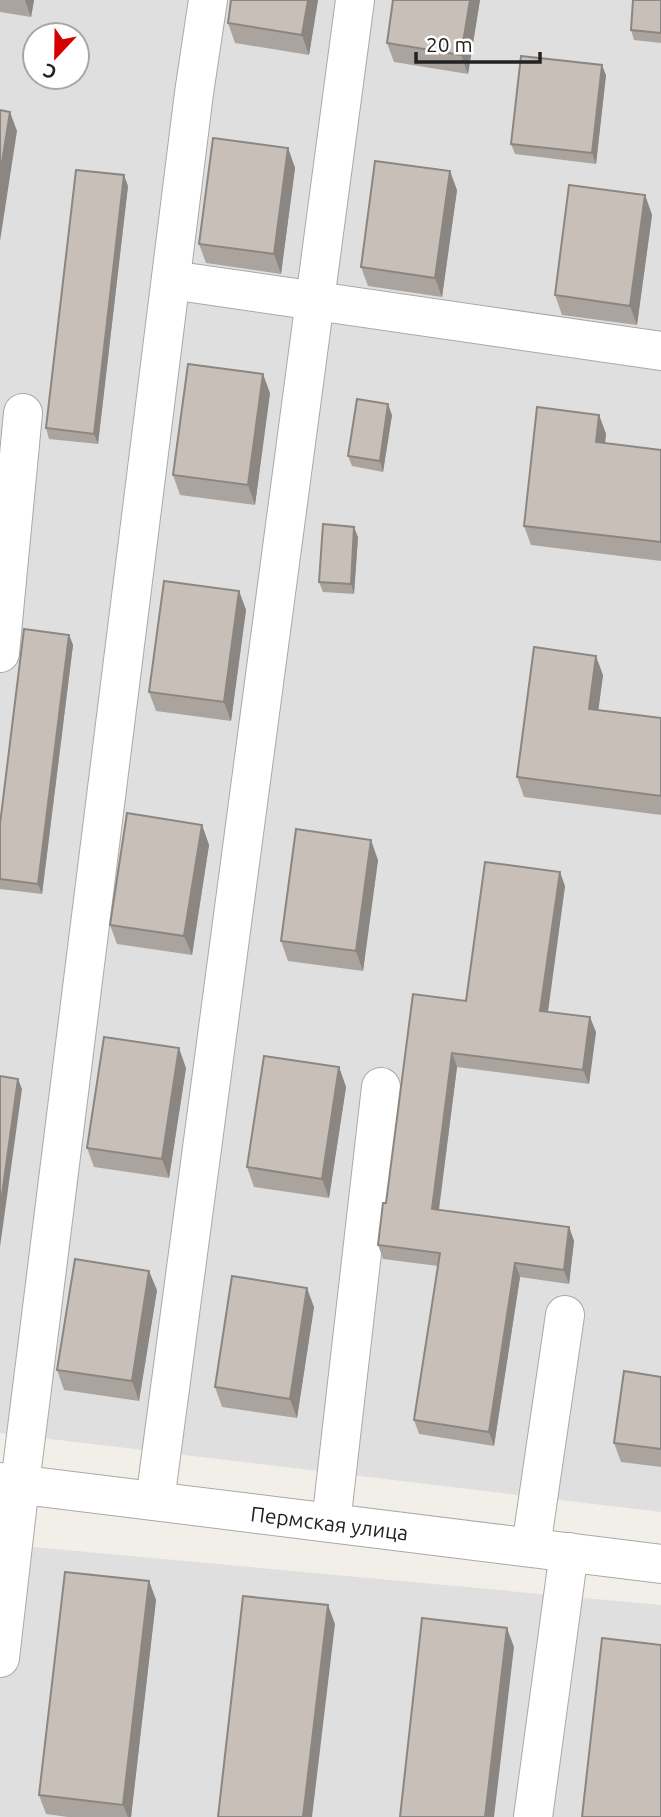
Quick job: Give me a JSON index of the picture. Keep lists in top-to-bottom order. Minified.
{"streets":{"street":["Пермская улица"]},"scale_bar":"20 m","north":"bottom"}
